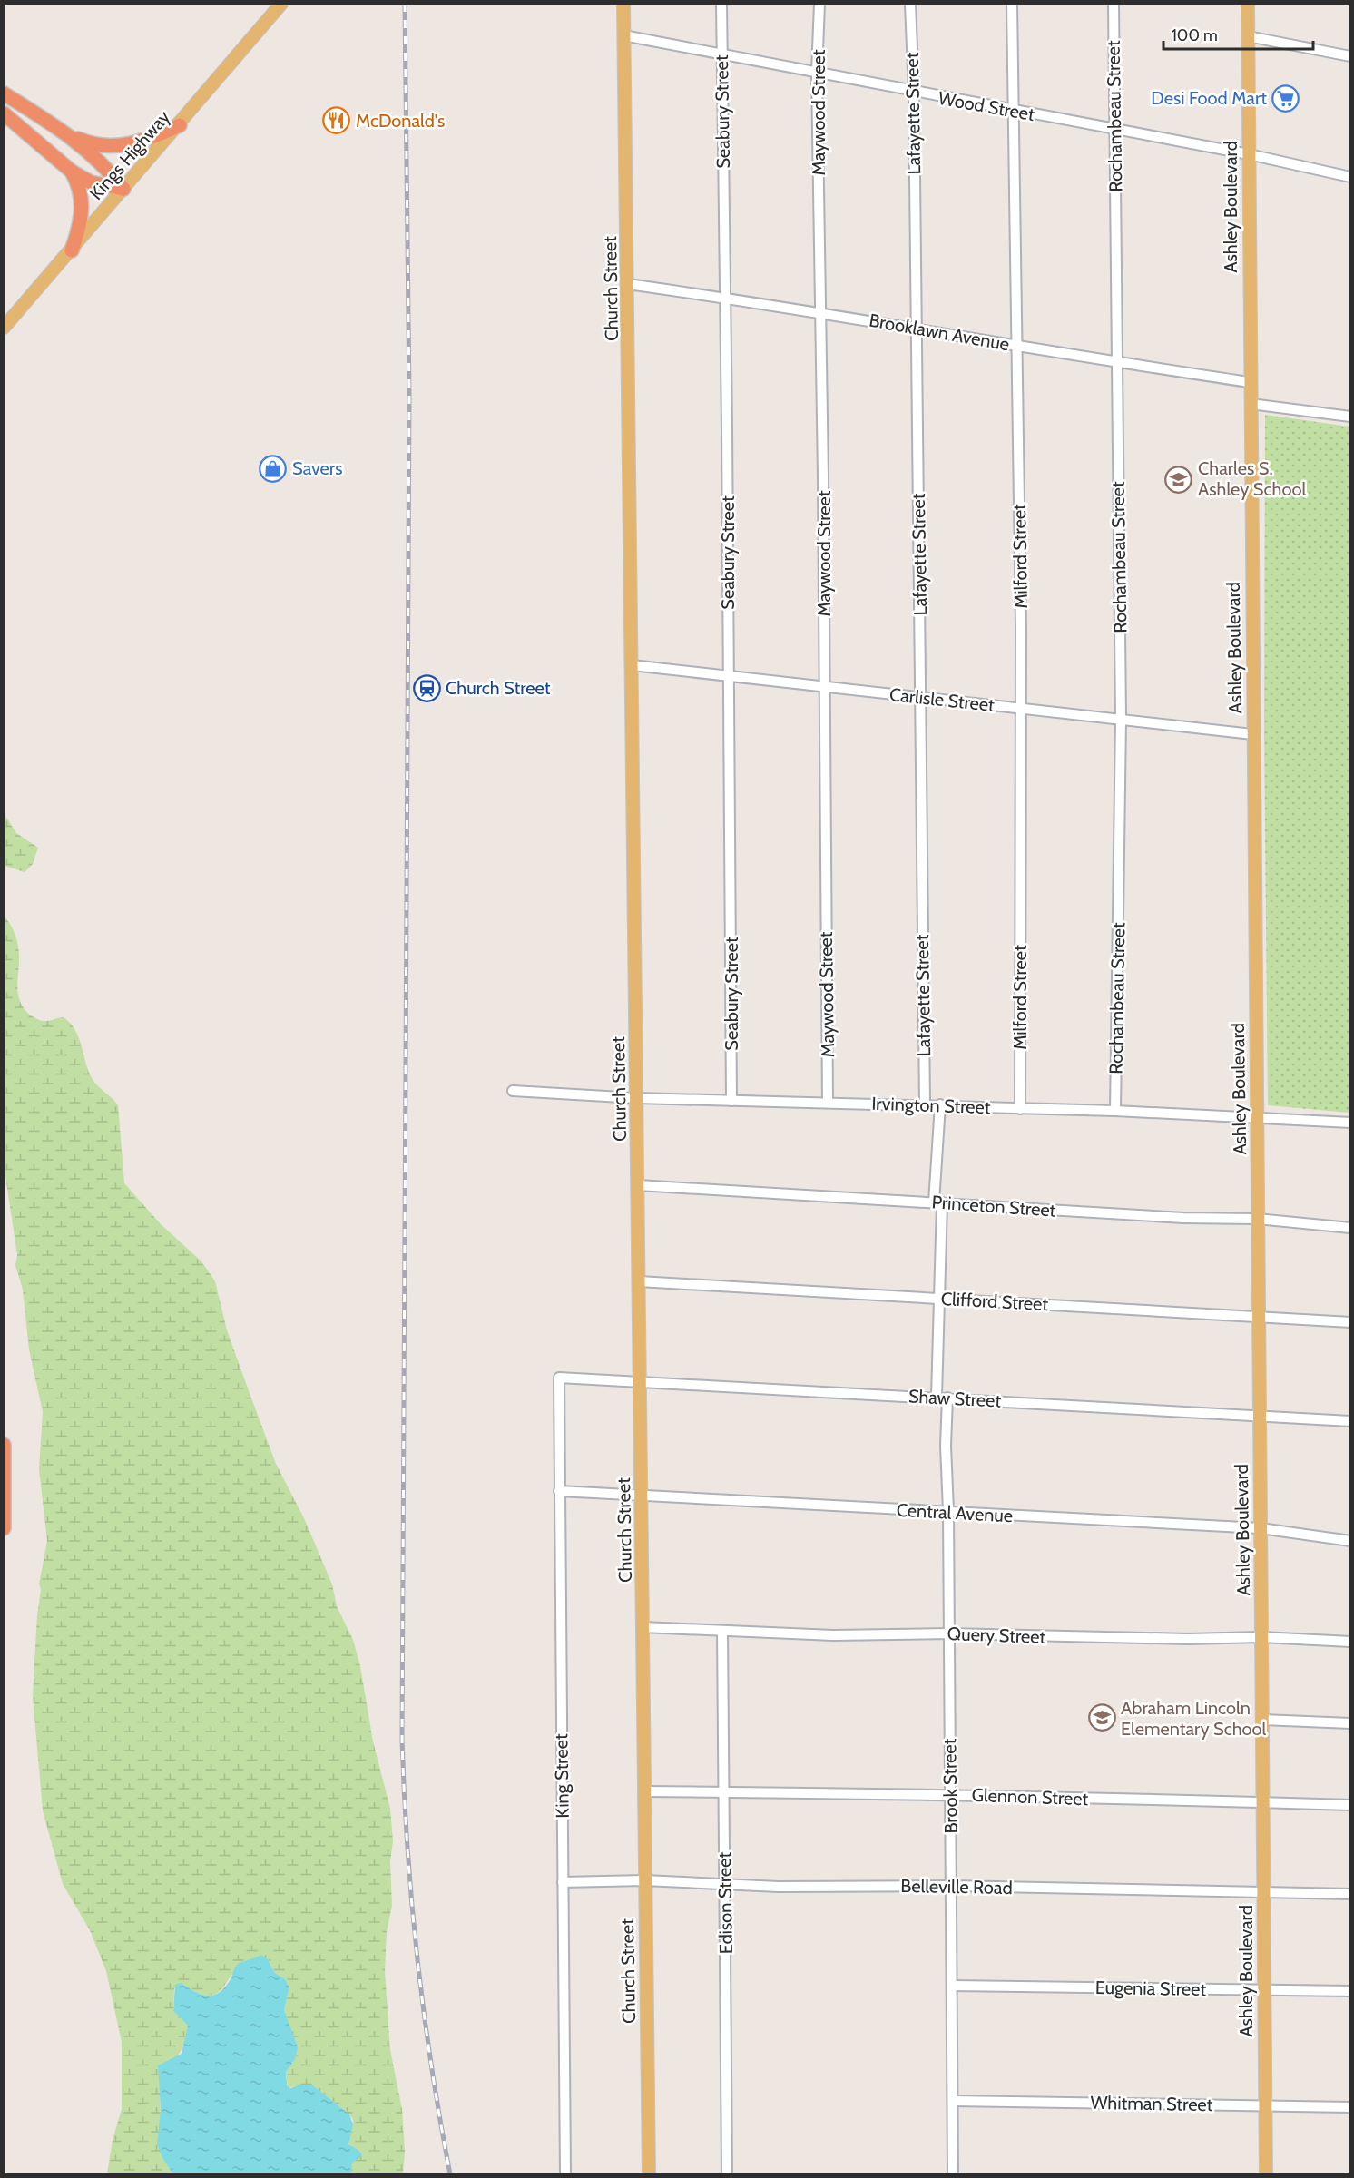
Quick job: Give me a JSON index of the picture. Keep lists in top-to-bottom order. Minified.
{"streets":{"main road":["Kings Highway","Ashley Boulevard","Church Street"],"street":["Wood Street","Seabury Street","Maywood Street","Lafayette Street","Rochambeau Street","Brooklawn Avenue","Milford Street","Carlisle Street","Irvington Street","Princeton Street","Clifford Street","Shaw Street","Central Avenue","Query Street","King Street","Brook Street","Glennon Street","Belleville Road","Edison Street","Eugenia Street","Whitman Street"]},"crossings":[["Wood Street","Seabury Street"],["Wood Street","Maywood Street"],["Wood Street","Lafayette Street"],["Wood Street","Rochambeau Street"],["Wood Street","Ashley Boulevard"],["Wood Street","Church Street"],["Wood Street","Milford Street"],["Seabury Street","Brooklawn Avenue"],["Seabury Street","Carlisle Street"],["Seabury Street","Irvington Street"],["Maywood Street","Brooklawn Avenue"],["Maywood Street","Carlisle Street"],["Maywood Street","Irvington Street"],["Lafayette Street","Brooklawn Avenue"],["Lafayette Street","Carlisle Street"],["Lafayette Street","Irvington Street"],["Rochambeau Street","Brooklawn Avenue"],["Rochambeau Street","Carlisle Street"],["Rochambeau Street","Irvington Street"],["Ashley Boulevard","Brooklawn Avenue"],["Ashley Boulevard","Carlisle Street"],["Ashley Boulevard","Irvington Street"],["Ashley Boulevard","Princeton Street"],["Ashley Boulevard","Clifford Street"],["Ashley Boulevard","Shaw Street"],["Ashley Boulevard","Central Avenue"],["Ashley Boulevard","Query Street"],["Ashley Boulevard","Glennon Street"],["Ashley Boulevard","Belleville Road"],["Ashley Boulevard","Eugenia Street"],["Ashley Boulevard","Whitman Street"],["Church Street","Brooklawn Avenue"],["Church Street","Carlisle Street"],["Church Street","Irvington Street"],["Church Street","Princeton Street"],["Church Street","Clifford Street"],["Church Street","Shaw Street"],["Church Street","Central Avenue"],["Church Street","Query Street"],["Church Street","Glennon Street"],["Church Street","Belleville Road"],["Brooklawn Avenue","Milford Street"],["Milford Street","Carlisle Street"],["Milford Street","Irvington Street"],["Shaw Street","King Street"],["Shaw Street","Brook Street"],["Central Avenue","King Street"],["Central Avenue","Brook Street"],["Query Street","Brook Street"],["Query Street","Edison Street"],["King Street","Belleville Road"],["Brook Street","Glennon Street"],["Brook Street","Belleville Road"],["Brook Street","Eugenia Street"],["Brook Street","Whitman Street"],["Glennon Street","Edison Street"],["Belleville Road","Edison Street"]],"places":{"supermarket":["Desi Food Mart"],"restaurant":["McDonald's"],"shop":["Savers"],"school or university":["Charles S. Ashley School","Abraham Lincoln Elementary School"],"station":["Church Street"]},"scale_bar":"100 m"}
